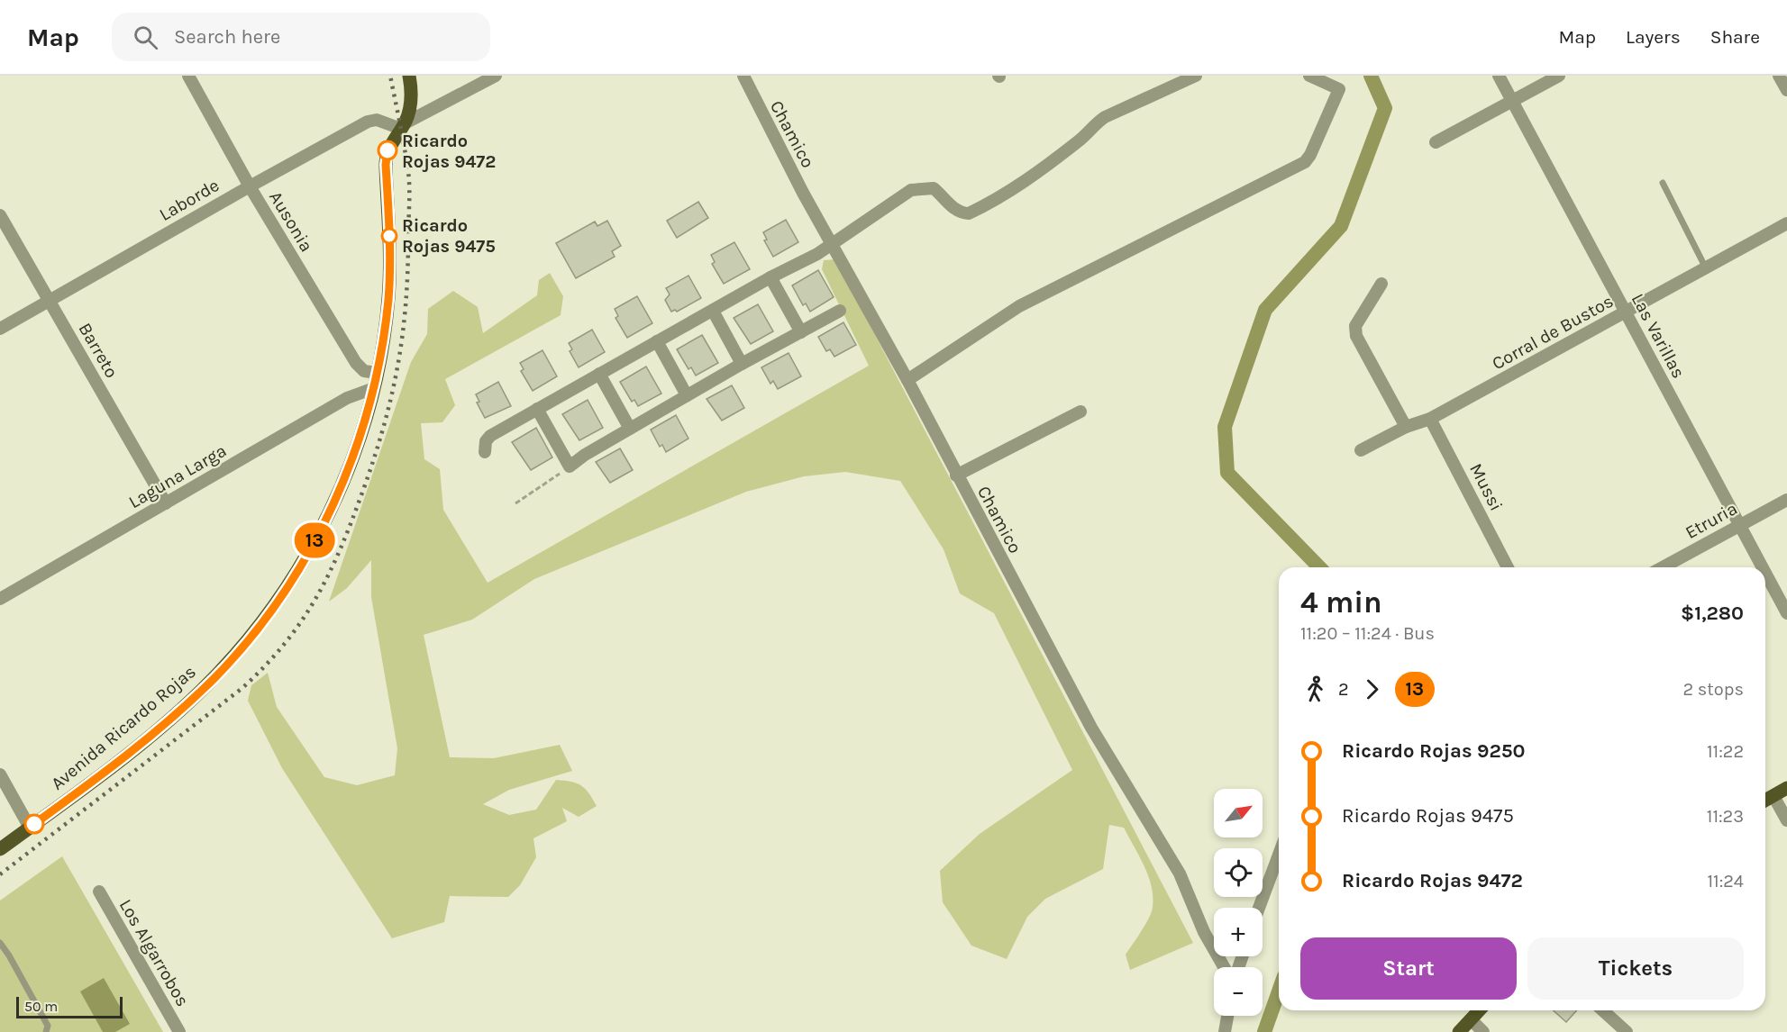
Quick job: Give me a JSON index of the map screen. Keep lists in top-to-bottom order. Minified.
{"streets":{"main road":["Avenida Ricardo Rojas"],"street":["Chamico","Laborde","Ausonia","Corral de Bustos","Las Varillas","Barreto","Laguna Larga","Mussi","Etruria","Los Algarrobos"]},"crossings":[["Laborde","Ausonia"],["Laborde","Barreto"],["Laborde","Avenida Ricardo Rojas"],["Ausonia","Avenida Ricardo Rojas"],["Corral de Bustos","Las Varillas"],["Corral de Bustos","Mussi"],["Las Varillas","Etruria"],["Barreto","Laguna Larga"],["Laguna Larga","Avenida Ricardo Rojas"]],"places":["Ricardo Rojas 9472","Ricardo Rojas 9475"],"lines":["bus line 13"],"scale_bar":"50 m","north":"top right","page":{"header":"Map","search":"Search here","nav":["Map","Layers","Share"],"on_map":"13","heading":["4 min","11:20 – 11:24 · Bus","$1,280"],"legs":["2","13","2 stops"],"list":[{"name":"Ricardo Rojas 9250","value":"11:22"},{"name":"Ricardo Rojas 9475","value":"11:23"},{"name":"Ricardo Rojas 9472","value":"11:24"}],"map_buttons":["+","−"],"buttons":["Start","Tickets"],"scale":"50 m"}}
